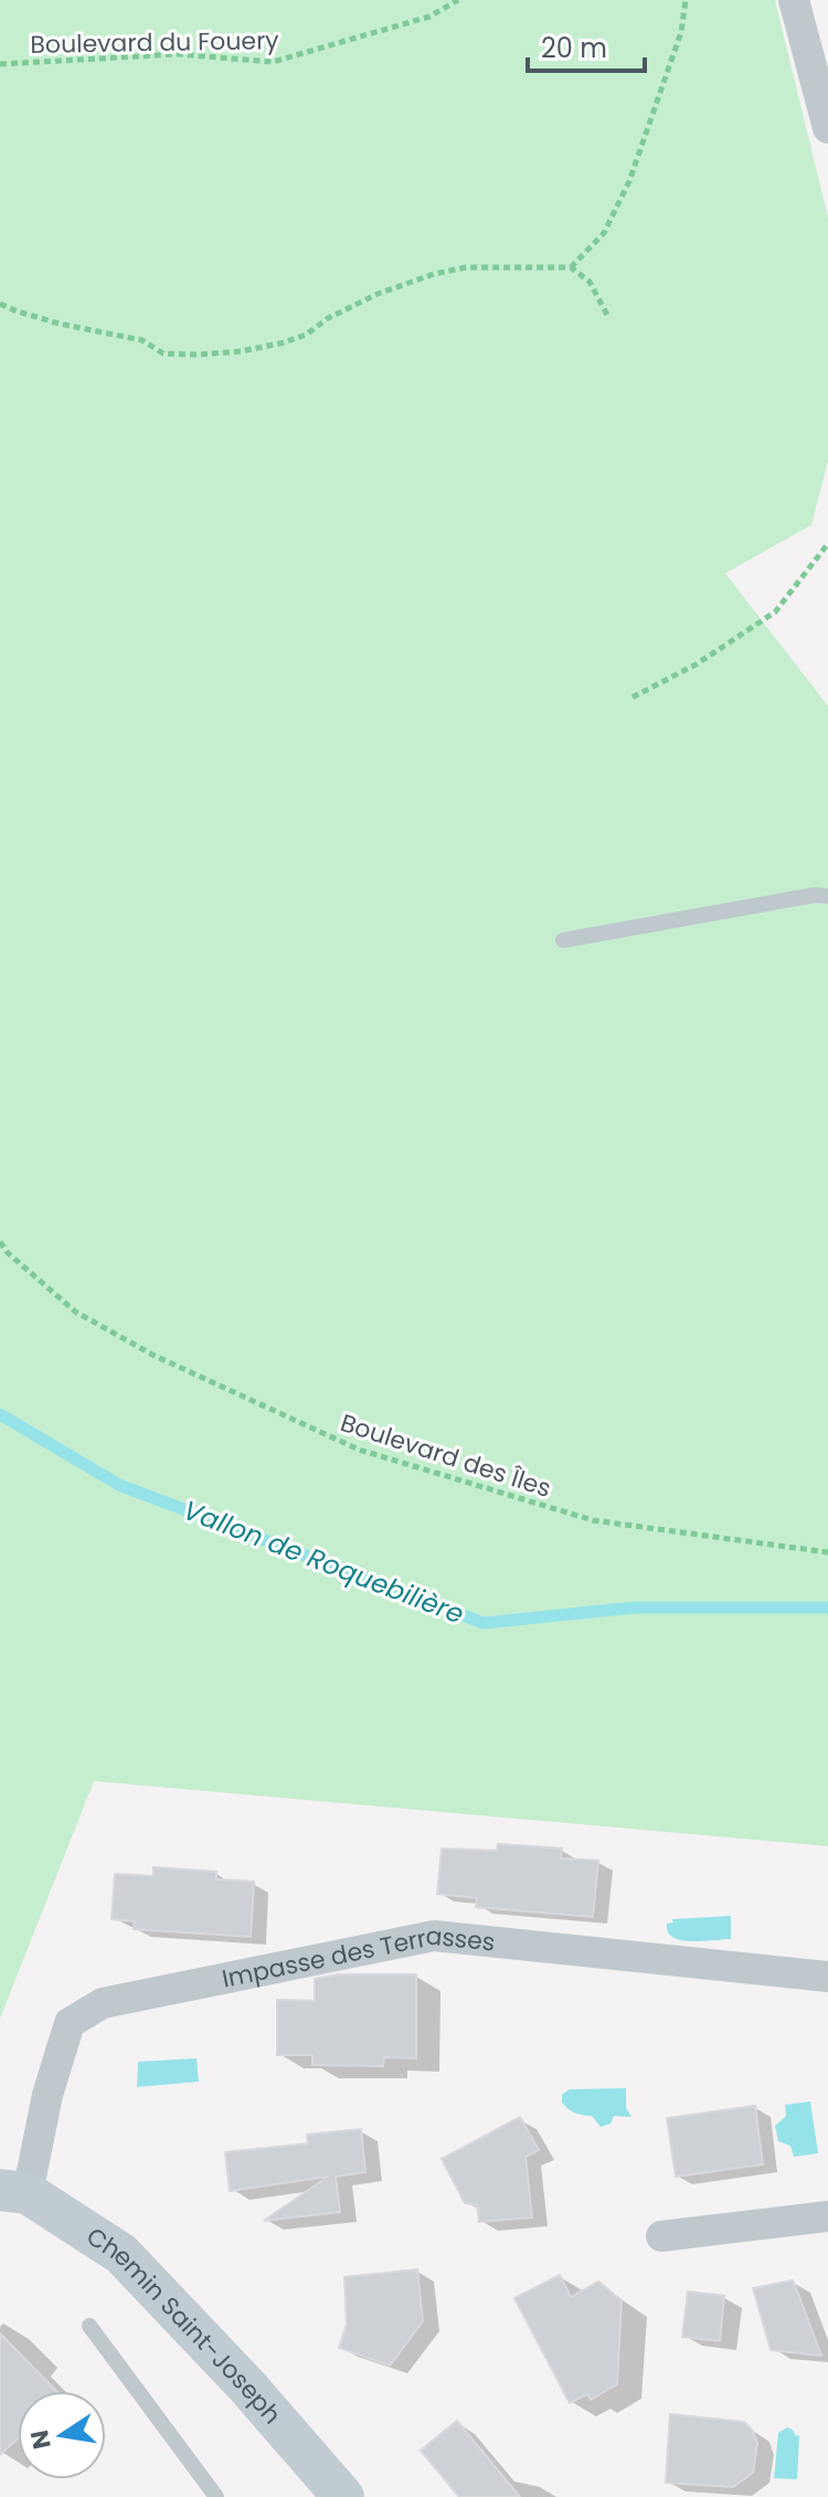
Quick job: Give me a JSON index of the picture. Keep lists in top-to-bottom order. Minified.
{"streets":{"main road":["Chemin Saint-Joseph"],"street":["Impasse des Terrasses"],"path":["Boulevard du Fouery","Boulevard des Îles"]},"crossings":[["Impasse des Terrasses","Chemin Saint-Joseph"]],"water":["Vallon de Roquebilière"],"scale_bar":"20 m","north":"left"}
